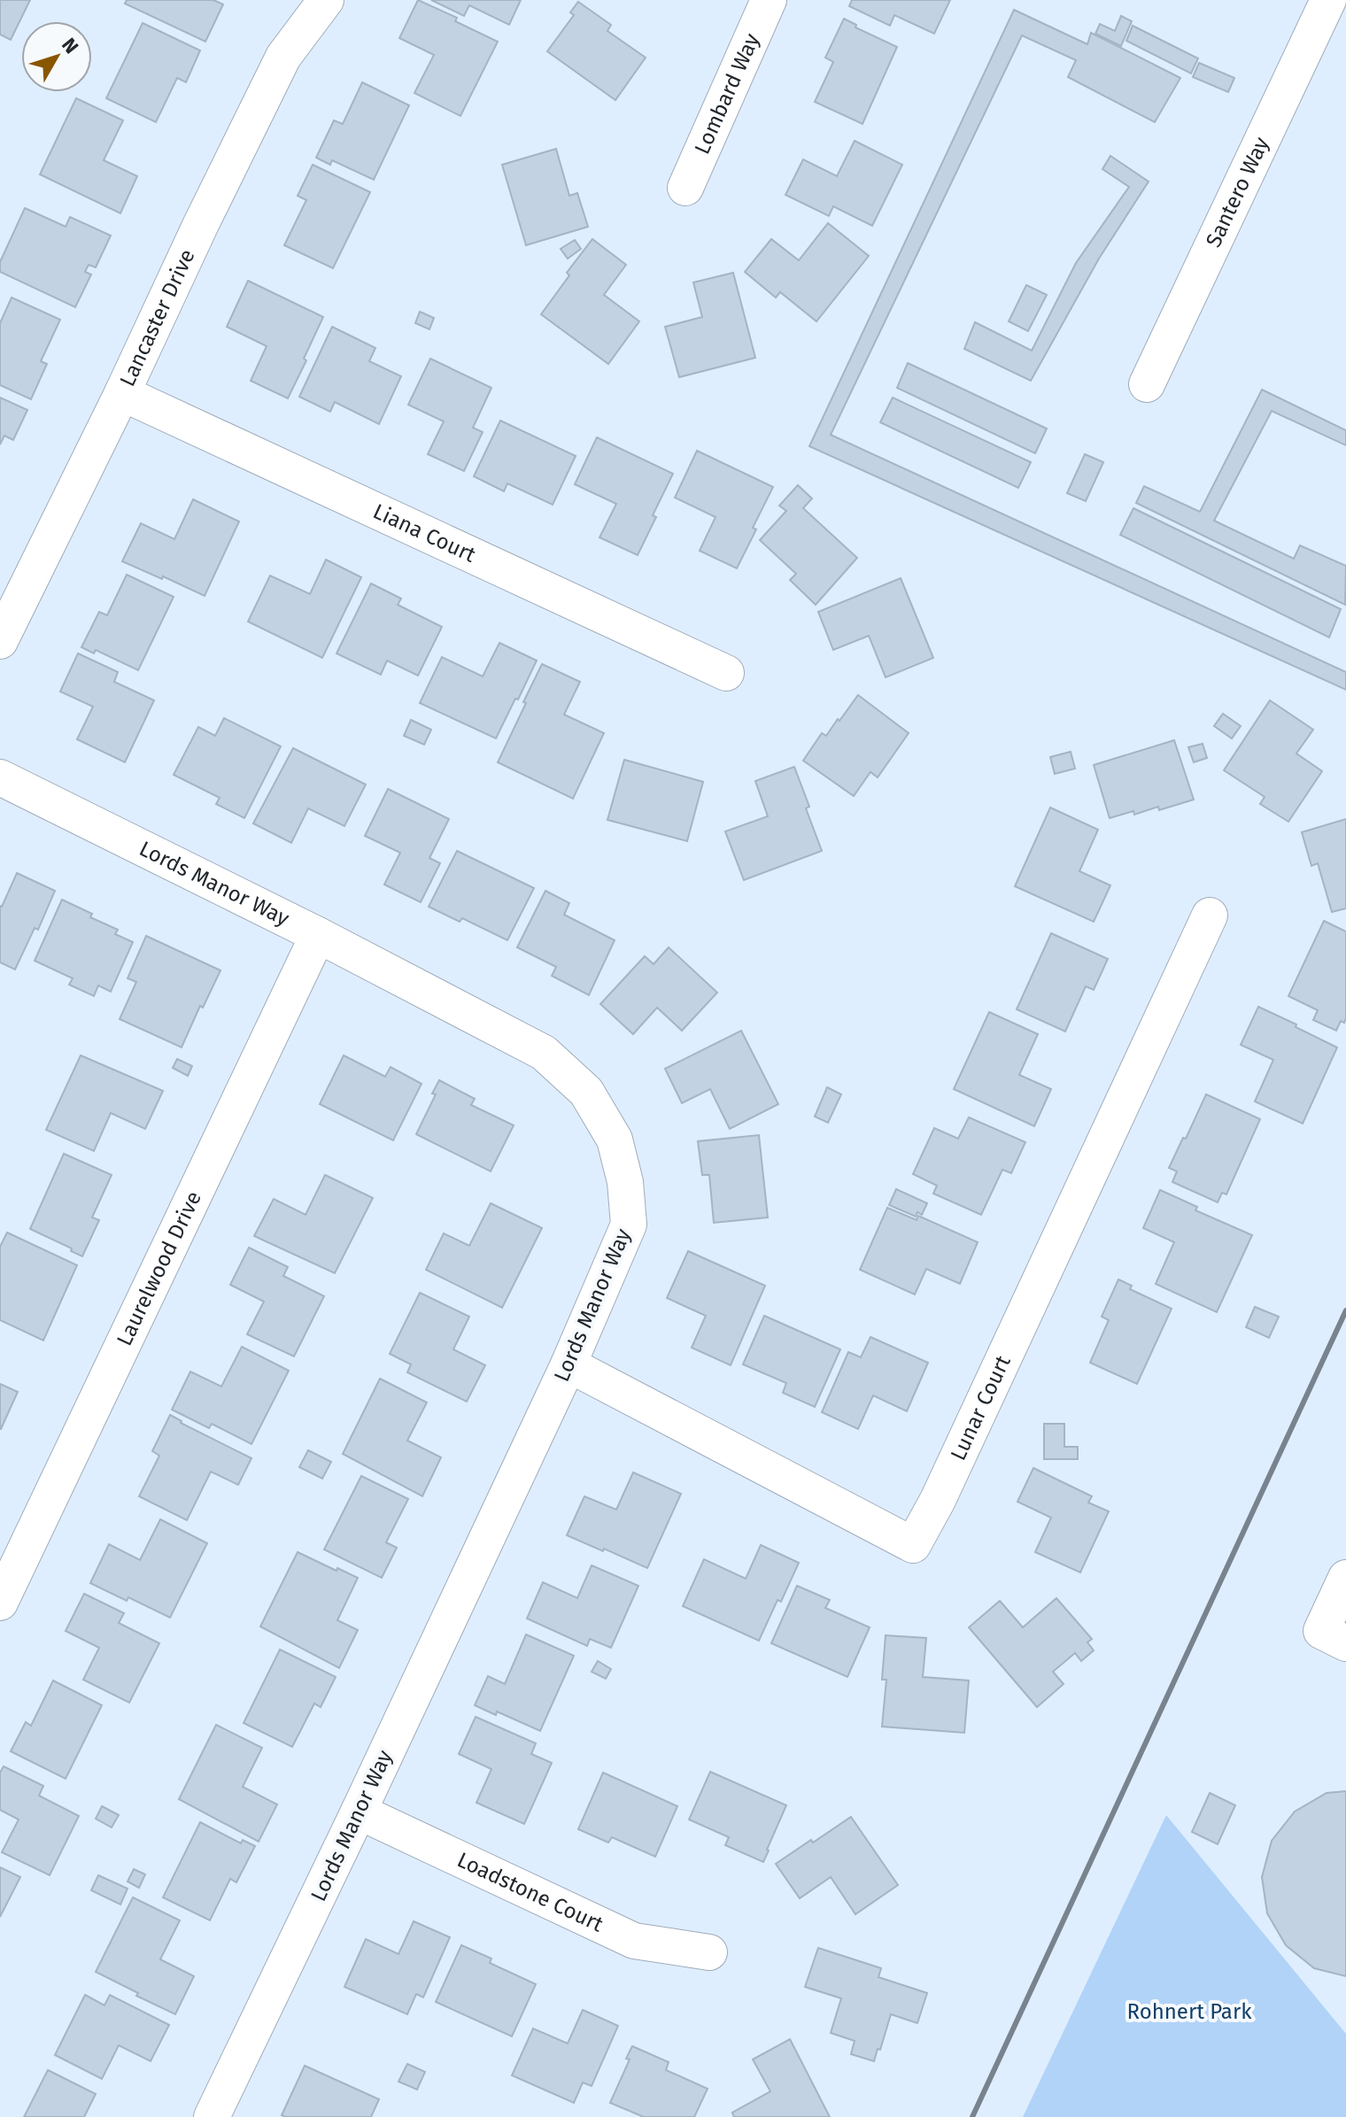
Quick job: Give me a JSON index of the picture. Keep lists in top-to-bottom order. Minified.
{"streets":{"street":["Lombard Way","Santero Way","Lancaster Drive","Liana Court","Lords Manor Way","Laurelwood Drive","Lunar Court","Loadstone Court"]},"crossings":[["Lancaster Drive","Liana Court"],["Lords Manor Way","Laurelwood Drive"],["Lords Manor Way","Lunar Court"],["Lords Manor Way","Loadstone Court"]],"parks":["Rohnert Park"],"north":"top right"}
